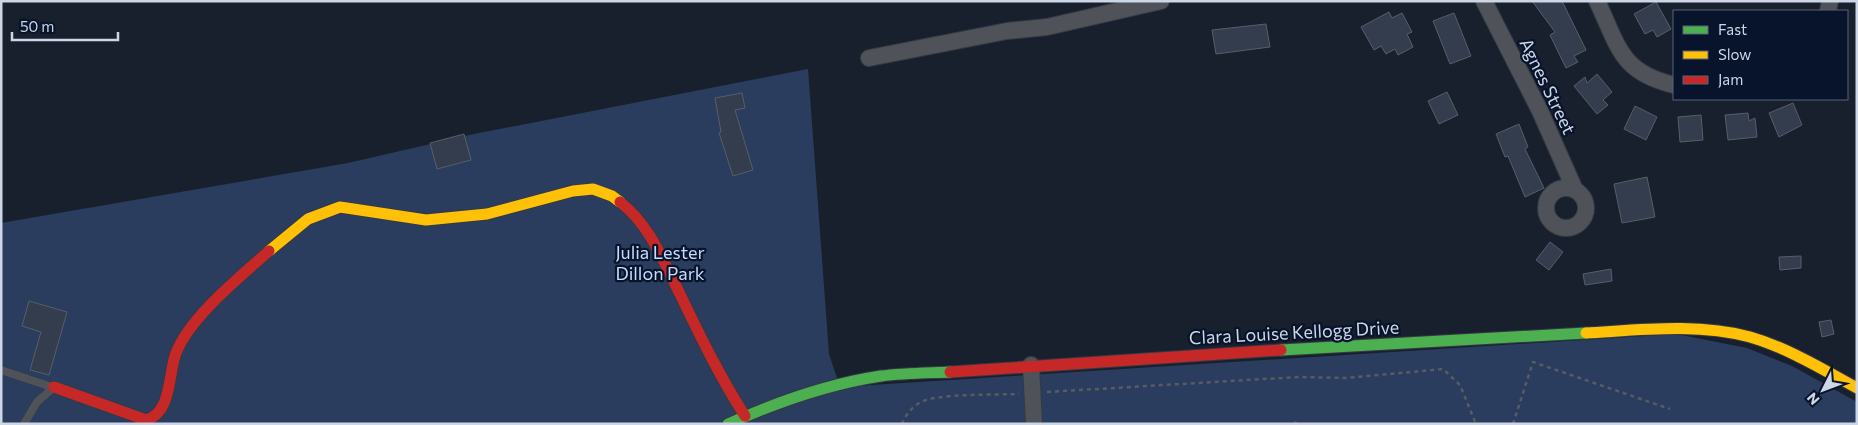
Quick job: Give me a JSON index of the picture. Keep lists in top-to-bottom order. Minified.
{"streets":{"street":["Agnes Street","Clara Louise Kellogg Drive"]},"parks":["Julia Lester Dillon Park"],"legend":["Fast","Slow","Jam"],"scale_bar":"50 m","north":"bottom left"}
